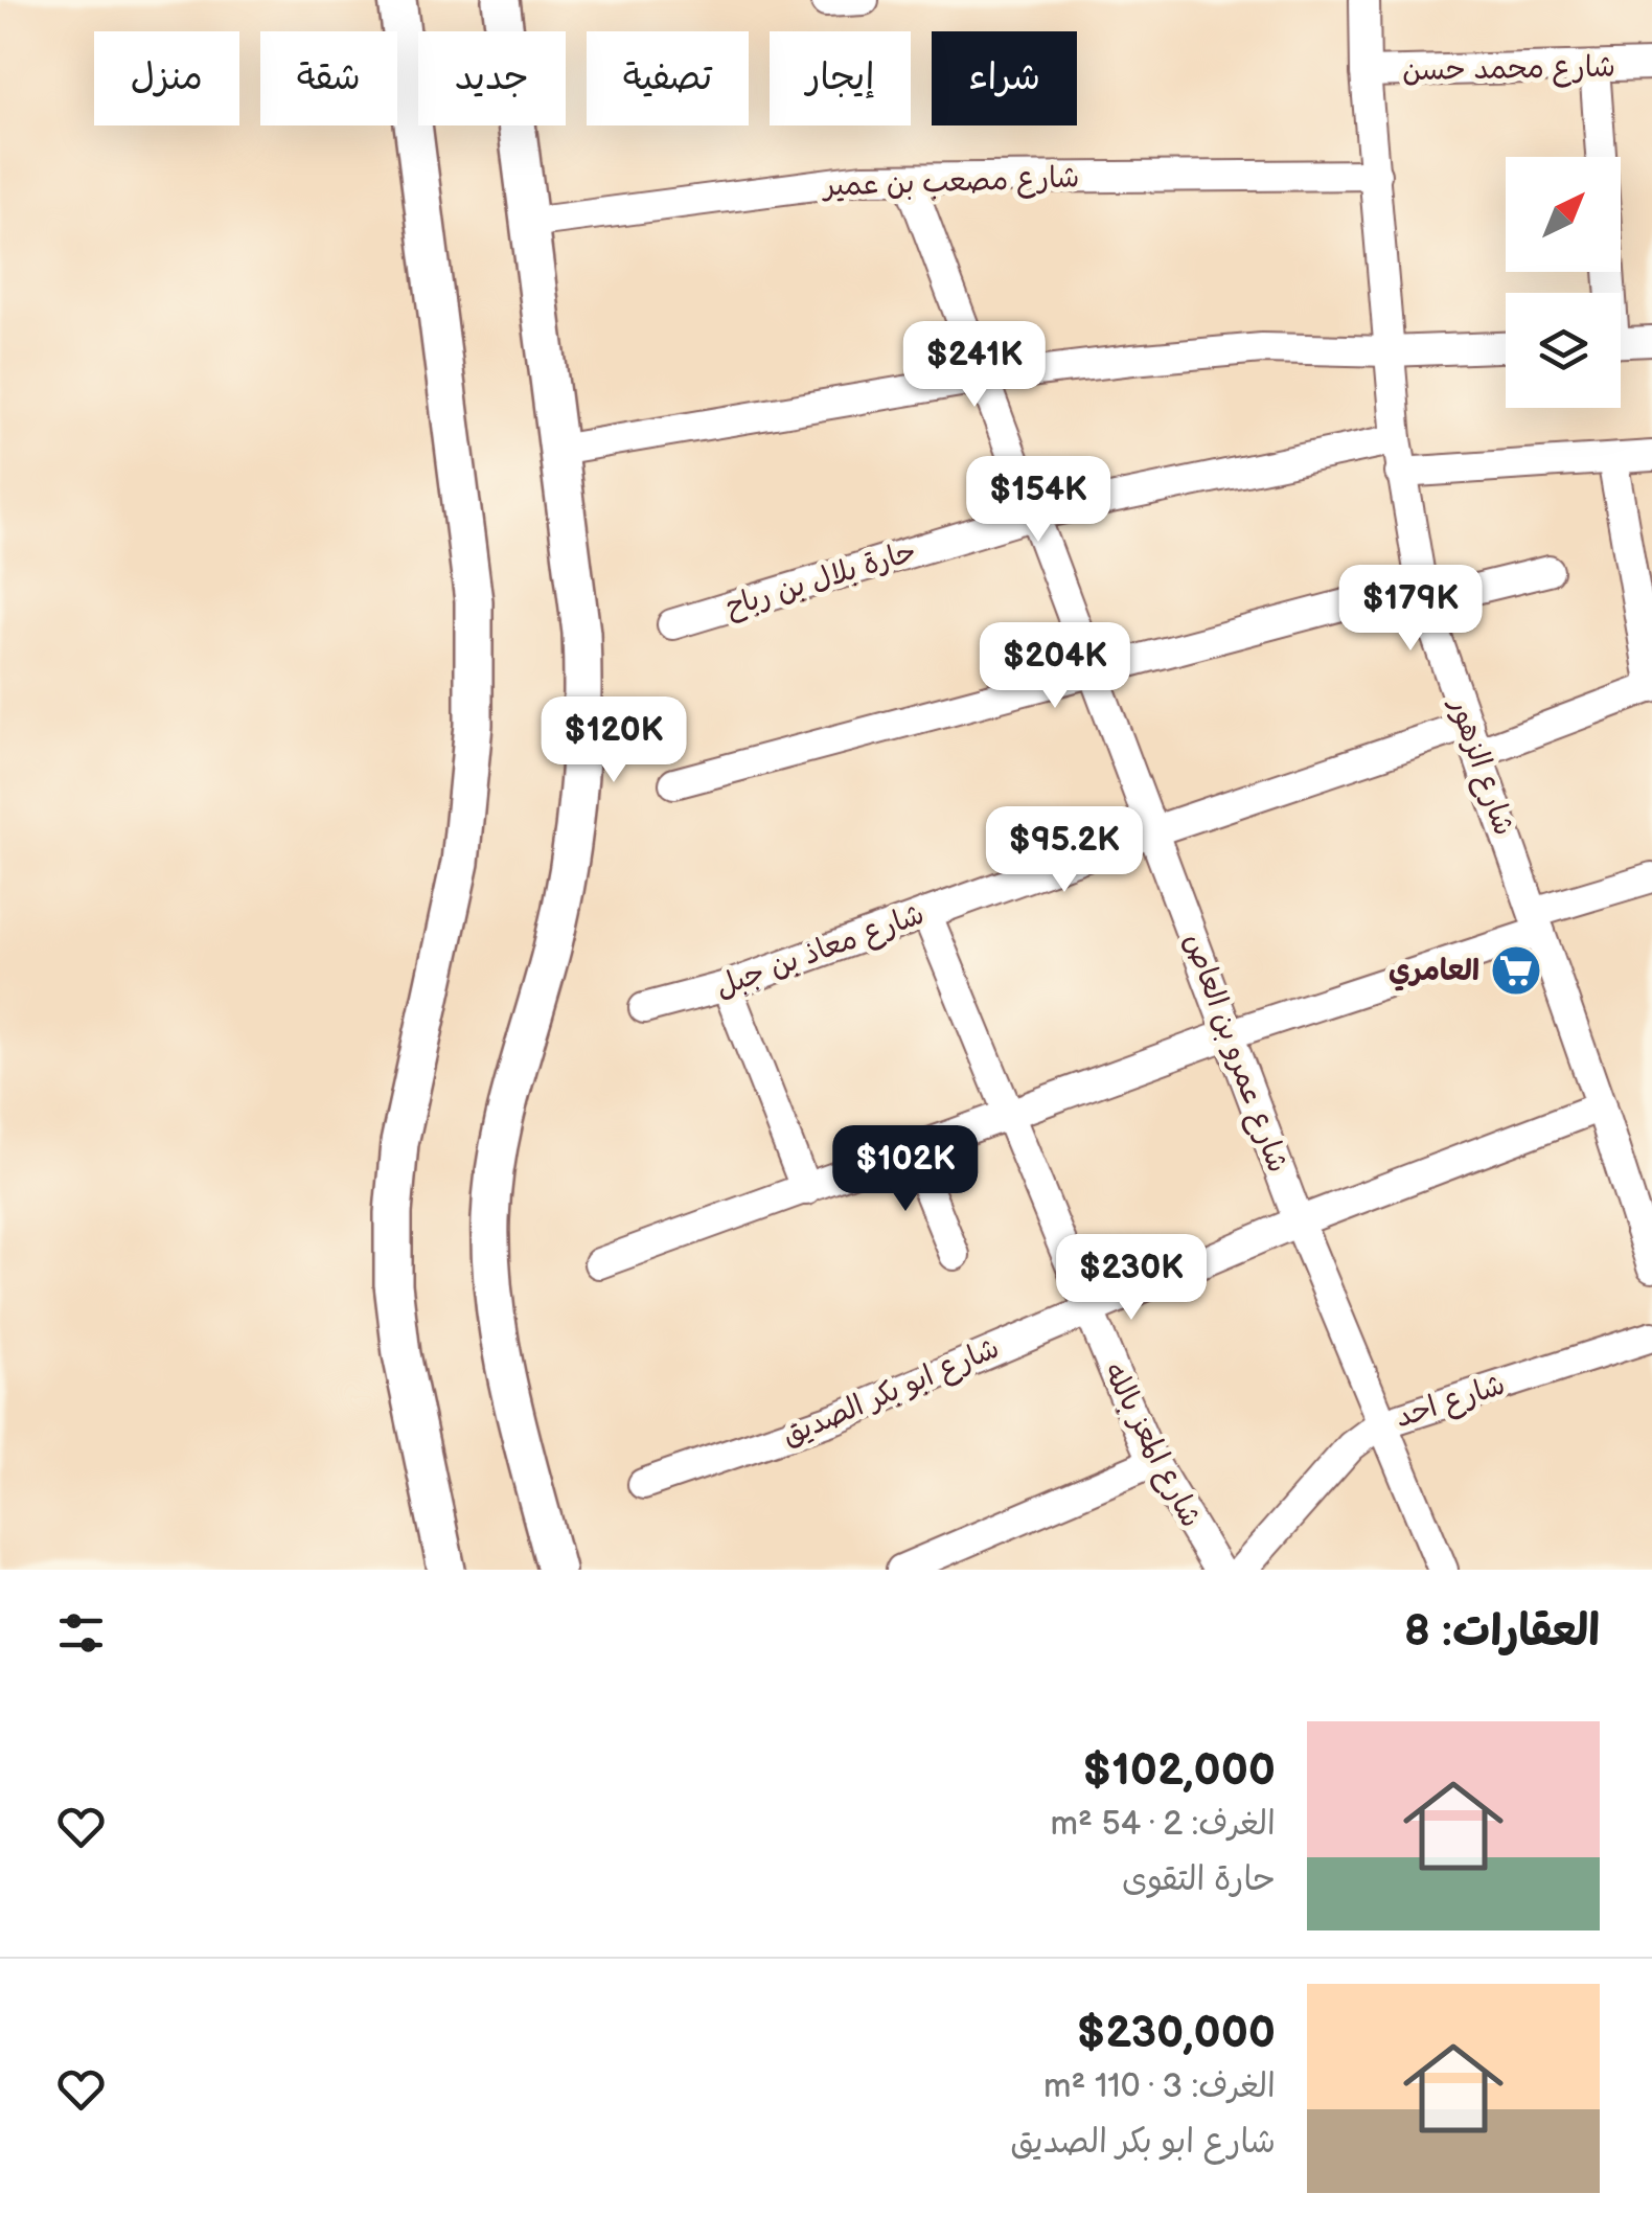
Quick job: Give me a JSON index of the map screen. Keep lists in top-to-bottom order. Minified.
{"streets":{"street":["شارع محمد حسن","شارع مصعب بن عمير","حارة بلال بن رباح","شارع الزهور","شارع معاذ بن جبل","شارع عمرو بن العاص","شارع ابو بكر الصديق","شارع احد","شارع المعز بالله"]},"crossings":[["شارع محمد حسن","شارع الزهور"],["شارع مصعب بن عمير","شارع الزهور"],["شارع مصعب بن عمير","شارع عمرو بن العاص"],["حارة بلال بن رباح","شارع الزهور"],["حارة بلال بن رباح","شارع عمرو بن العاص"],["شارع الزهور","شارع معاذ بن جبل"],["شارع الزهور","شارع ابو بكر الصديق"],["شارع معاذ بن جبل","شارع عمرو بن العاص"],["شارع معاذ بن جبل","شارع المعز بالله"],["شارع عمرو بن العاص","شارع ابو بكر الصديق"],["شارع عمرو بن العاص","شارع احد"],["شارع ابو بكر الصديق","شارع المعز بالله"]],"places":{"supermarket":["العامري"]},"north":"top right","page":{"chip":["شراء","إيجار","تصفية","جديد","شقة","منزل"],"price":["$241K","$154K","$179K","$204K","$120K","$95.2K","$102K","$230K"],"heading":"العقارات: 8","list":[{"name":"$102,000","note":"الغرف: 2 · 54 m² · حارة التقوى"},{"name":"$230,000","note":"الغرف: 3 · 110 m² · شارع ابو بكر الصديق"}]}}
